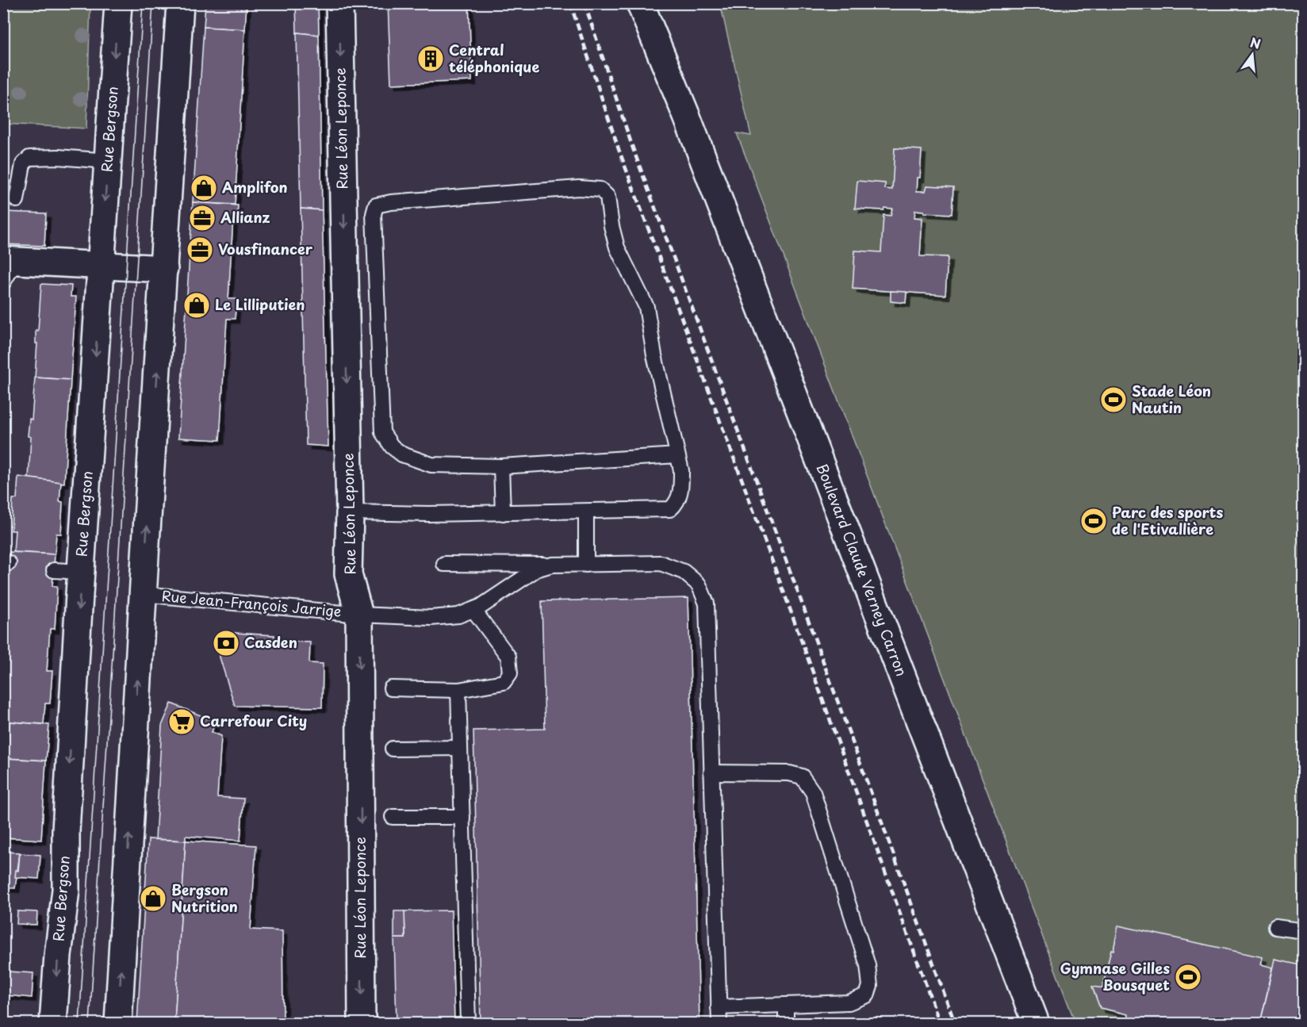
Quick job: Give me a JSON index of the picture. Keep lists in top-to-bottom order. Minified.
{"streets":{"main road":["Rue Léon Leponce","Rue Bergson","Boulevard Claude Verney Carron"],"lane":["Rue Jean-François Jarrige"]},"crossings":[["Rue Léon Leponce","Rue Jean-François Jarrige"]],"places":{"building":["Central téléphonique"],"shop":["Amplifon","Le Lilliputien","Bergson Nutrition"],"office":["Allianz","Vousfinancer"],"sports":["Stade Léon Nautin","Parc des sports de l'Etivallière","Gymnase Gilles Bousquet"],"bank":["Casden"],"supermarket":["Carrefour City"]},"north":"top"}
